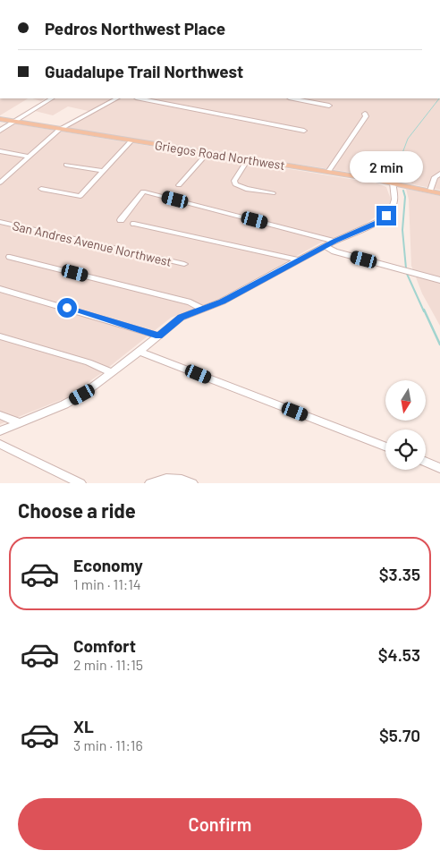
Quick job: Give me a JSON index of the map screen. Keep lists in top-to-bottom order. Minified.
{"streets":{"main road":["Griegos Road Northwest"],"street":["San Andres Avenue Northwest"]},"north":"bottom","page":{"banner":["Pedros Northwest Place","Guadalupe Trail Northwest"],"bubble":"2 min","heading":"Choose a ride","list":[{"name":"Economy","note":"1 min · 11:14","value":"$3.35"},{"name":"Comfort","note":"2 min · 11:15","value":"$4.53"},{"name":"XL","note":"3 min · 11:16","value":"$5.70"}],"buttons":"Confirm"}}
